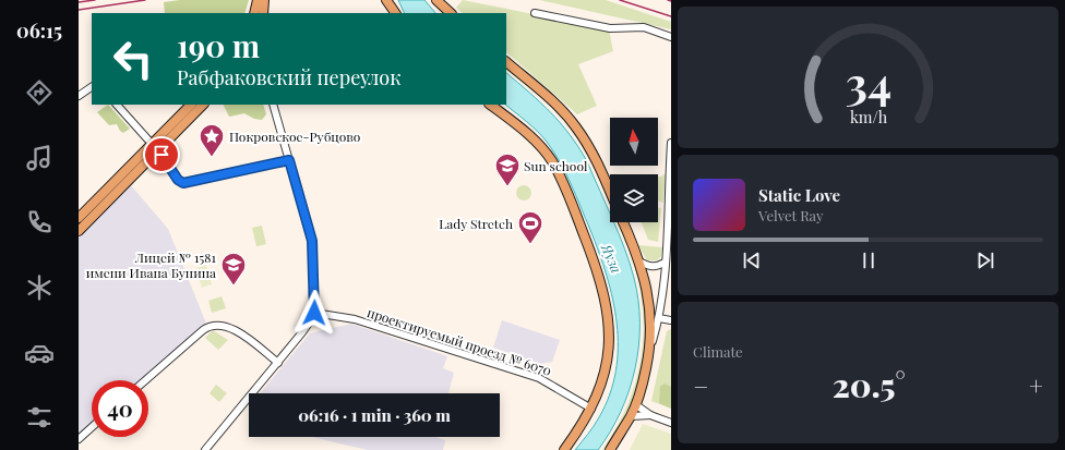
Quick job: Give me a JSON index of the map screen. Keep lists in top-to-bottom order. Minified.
{"streets":{"street":["проектируемый проезд № 6070"]},"water":["Яуза"],"places":{"place":["Покровское-Рубцово"],"school or university":["Sun school","Лицей № 1581 имени Ивана Бунина"],"sports":["Lady Stretch"]},"north":"top","page":{"tabs":"06:15","turn":["190 m","Рабфаковский переулок"],"song":["Static Love","Velvet Ray"],"tile":"Climate","heat":["−","20.5°","+"],"limit":"40","trip":"06:16 · 1 min · 360 m","gauge":["34","km/h"]}}
